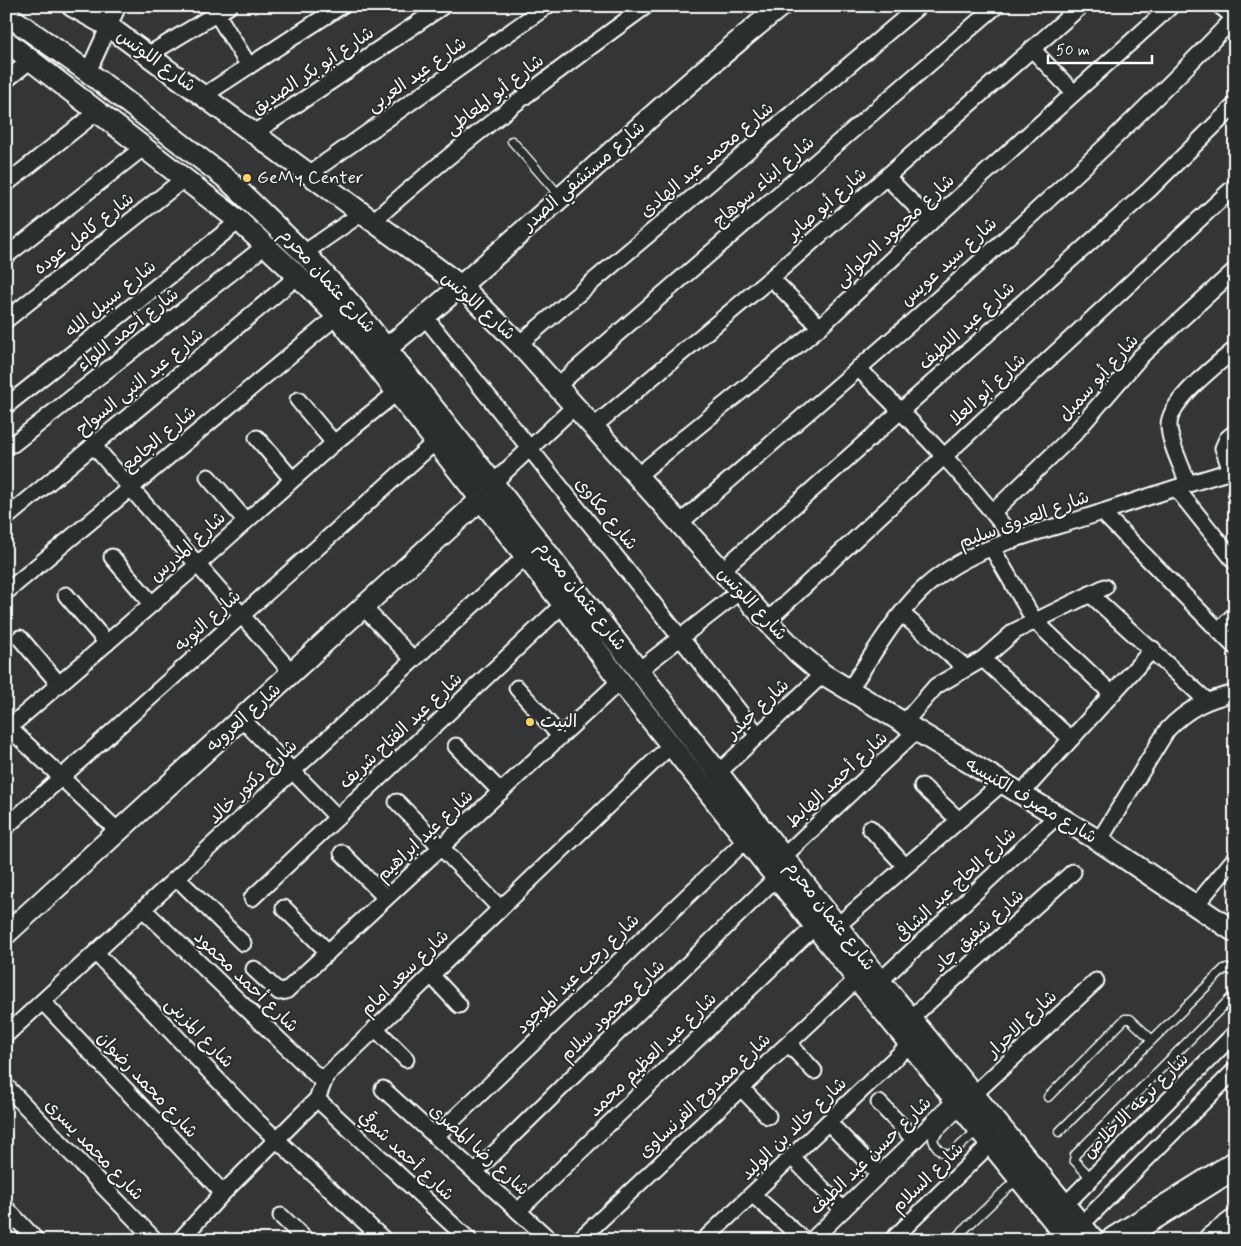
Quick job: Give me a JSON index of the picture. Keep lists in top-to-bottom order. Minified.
{"streets":{"main road":["شارع اللوتس","شارع مستشفي الصدر","شارع عثمان محرم","شارع العروبه","شارع مصرف الكنيسه"],"street":["شارع أبو بكر الصديق","شارع عيد العربى","شارع أبو المعاطى","شارع محمد عبد الهادى","شارع ابناء سوهاج","شارع أبو صابر","شارع محمود الحلوانى","شارع كامل عوده","شارع سيد عويس","شارع سبيل الله","شارع عبد اللطيف","شارع أحمد اللواء","شارع أبو سمبل","شارع عبد النبى السواح","شارع أبو العلا","شارع الجامع","شارع مكاوى","شارع العدوى سليم","شارع المدرس","شارع النوبه","شارع حيدر","شارع عبد الفتاح شريف","شارع أحمد الهابط","شارع دكتور خالد","شارع عيد ابراهيم","شارع الحاج عبد الشافى","شارع شفيق جاد","شارع سعد امام","شارع رجب عبد الموجود","شارع أحمد محمود","شارع محمود سلام","شارع الاحرار","شارع المزينى","شارع عبد العظيم محمد","شارع محمد رضوان","شارع ممدوح الفرنساوى","شارع ترعه الاخلاص","شارع خالد بن الوليد","شارع محمد يسرى","شارع رضا المصرى","شارع أحمد شوقي","شارع حسن عبد الطيف","شارع السلام"]},"crossings":[["شارع اللوتس","شارع أبو بكر الصديق"],["شارع اللوتس","شارع عيد العربى"],["شارع اللوتس","شارع أبو المعاطى"],["شارع اللوتس","شارع محمد عبد الهادى"],["شارع اللوتس","شارع مستشفي الصدر"],["شارع اللوتس","شارع ابناء سوهاج"],["شارع اللوتس","شارع أبو صابر"],["شارع اللوتس","شارع محمود الحلوانى"],["شارع اللوتس","شارع سيد عويس"],["شارع اللوتس","شارع عبد اللطيف"],["شارع اللوتس","شارع أبو العلا"],["شارع اللوتس","شارع حيدر"],["شارع اللوتس","شارع مصرف الكنيسه"],["شارع أبو المعاطى","شارع عثمان محرم"],["شارع مستشفي الصدر","شارع عثمان محرم"],["شارع مستشفي الصدر","شارع مكاوى"],["شارع كامل عوده","شارع عثمان محرم"],["شارع عثمان محرم","شارع سبيل الله"],["شارع عثمان محرم","شارع أحمد اللواء"],["شارع عثمان محرم","شارع عبد النبى السواح"],["شارع عثمان محرم","شارع الجامع"],["شارع عثمان محرم","شارع المدرس"],["شارع عثمان محرم","شارع النوبه"],["شارع عثمان محرم","شارع حيدر"],["شارع عثمان محرم","شارع العروبه"],["شارع عثمان محرم","شارع عبد الفتاح شريف"],["شارع عثمان محرم","شارع أحمد الهابط"],["شارع عثمان محرم","شارع دكتور خالد"],["شارع عثمان محرم","شارع عيد ابراهيم"],["شارع عثمان محرم","شارع الحاج عبد الشافى"],["شارع عثمان محرم","شارع شفيق جاد"],["شارع عثمان محرم","شارع سعد امام"],["شارع عثمان محرم","شارع رجب عبد الموجود"],["شارع عثمان محرم","شارع محمود سلام"],["شارع عثمان محرم","شارع الاحرار"],["شارع عثمان محرم","شارع عبد العظيم محمد"],["شارع عثمان محرم","شارع ممدوح الفرنساوى"],["شارع عثمان محرم","شارع ترعه الاخلاص"],["شارع عثمان محرم","شارع خالد بن الوليد"],["شارع عثمان محرم","شارع حسن عبد الطيف"],["شارع عثمان محرم","شارع السلام"],["شارع مكاوى","شارع حيدر"],["شارع العدوى سليم","شارع مصرف الكنيسه"],["شارع حيدر","شارع مصرف الكنيسه"],["شارع أحمد الهابط","شارع مصرف الكنيسه"],["شارع دكتور خالد","شارع أحمد محمود"],["شارع دكتور خالد","شارع المزينى"],["شارع دكتور خالد","شارع محمد رضوان"],["شارع مصرف الكنيسه","شارع الحاج عبد الشافى"],["شارع سعد امام","شارع أحمد محمود"],["شارع سعد امام","شارع أحمد شوقي"],["شارع رجب عبد الموجود","شارع رضا المصرى"],["شارع محمود سلام","شارع رضا المصرى"],["شارع الاحرار","شارع حسن عبد الطيف"],["شارع عبد العظيم محمد","شارع رضا المصرى"]],"places":["GeMy Center","البيت"],"scale_bar":"50 m"}
